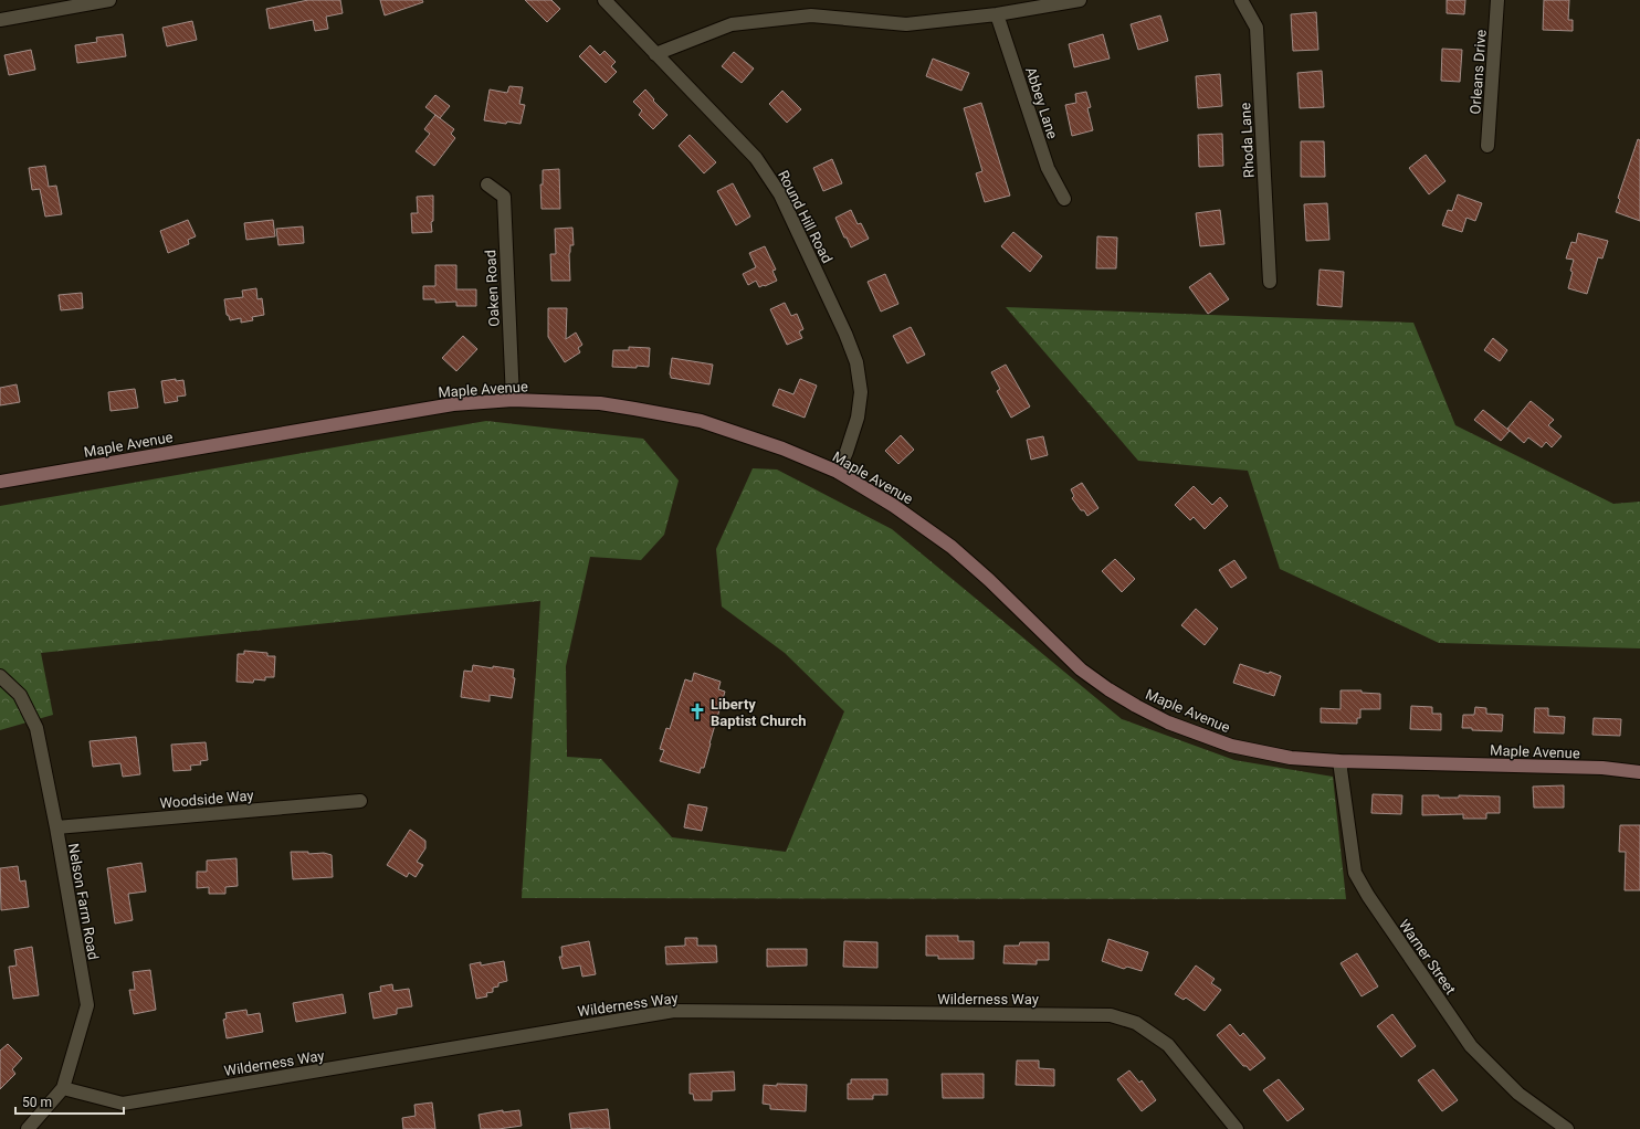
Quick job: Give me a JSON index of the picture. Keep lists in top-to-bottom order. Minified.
{"streets":{"main road":["Maple Avenue"],"street":["Orleans Drive","Abbey Lane","Rhoda Lane","Round Hill Road","Oaken Road","Woodside Way","Nelson Farm Road","Warner Street","Wilderness Way"]},"crossings":[["Round Hill Road","Maple Avenue"],["Oaken Road","Maple Avenue"],["Maple Avenue","Warner Street"],["Woodside Way","Nelson Farm Road"],["Nelson Farm Road","Wilderness Way"]],"places":{"church":["Liberty Baptist Church"]},"scale_bar":"50 m"}
